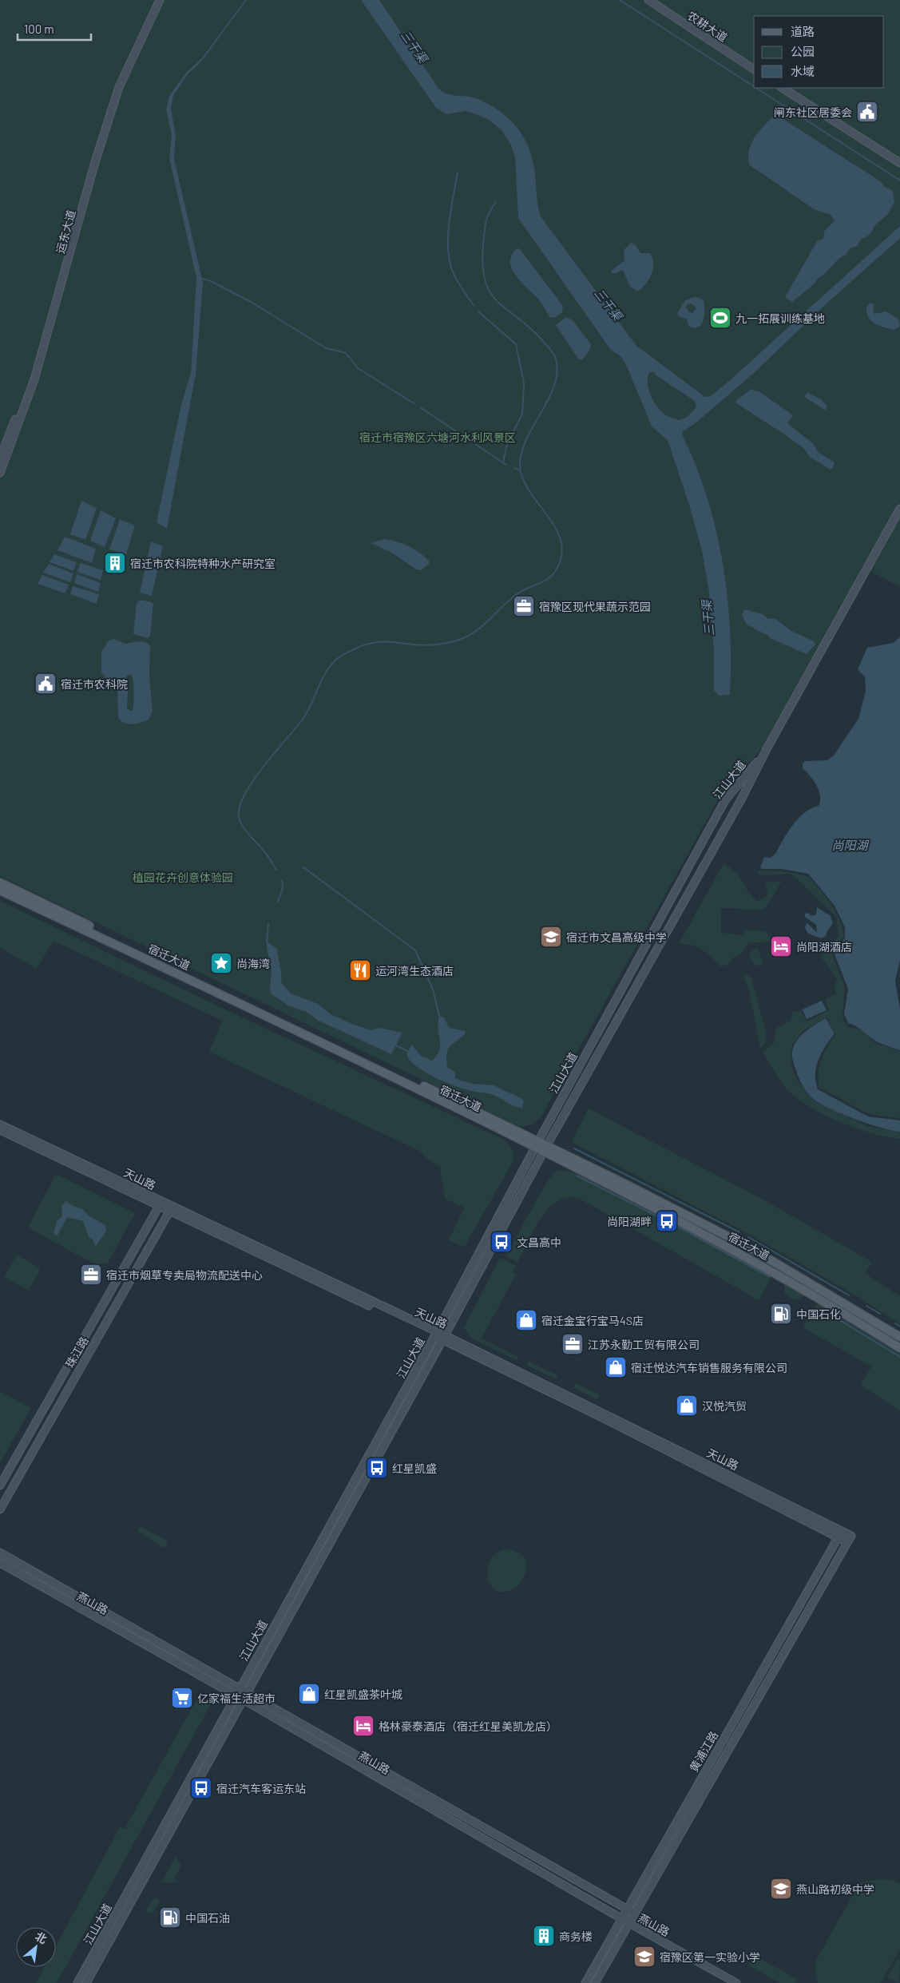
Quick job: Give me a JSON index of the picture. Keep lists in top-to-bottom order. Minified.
{"streets":{"main road":["宿迁大道"],"street":["农耕大道","运东大道","江山大道","天山路","珠江路","燕山路","黄浦江路"]},"crossings":[["江山大道","宿迁大道"],["江山大道","天山路"],["江山大道","燕山路"],["天山路","珠江路"],["天山路","黄浦江路"],["燕山路","黄浦江路"]],"water":["三干渠","尚阳湖"],"parks":["宿迁市宿豫区六塘河水利风景区","植园花卉创意体验园"],"places":{"public building":["闸东社区居委会","宿迁市农科院"],"sports":["九一拓展训练基地"],"building":["宿迁市农科院特种水产研究室","商务楼"],"office":["宿豫区现代果蔬示范园","宿迁市烟草专卖局物流配送中心","江苏永勤工贸有限公司"],"school or university":["宿迁市文昌高级中学","燕山路初级中学","宿豫区第一实验小学"],"hotel":["尚阳湖酒店","格林豪泰酒店（宿迁红星美凯龙店）"],"place":["尚海湾"],"restaurant":["运河湾生态酒店"],"bus stop":["尚阳湖畔","文昌高中","红星凯盛","宿迁汽车客运东站"],"fuel station":["中国石化","中国石油"],"shop":["宿迁金宝行宝马4S店","宿迁悦达汽车销售服务有限公司","汉悦汽贸","红星凯盛茶叶城"],"supermarket":["亿家福生活超市"]},"legend":["道路","公园","水域"],"scale_bar":"100 m","north":"top right"}
